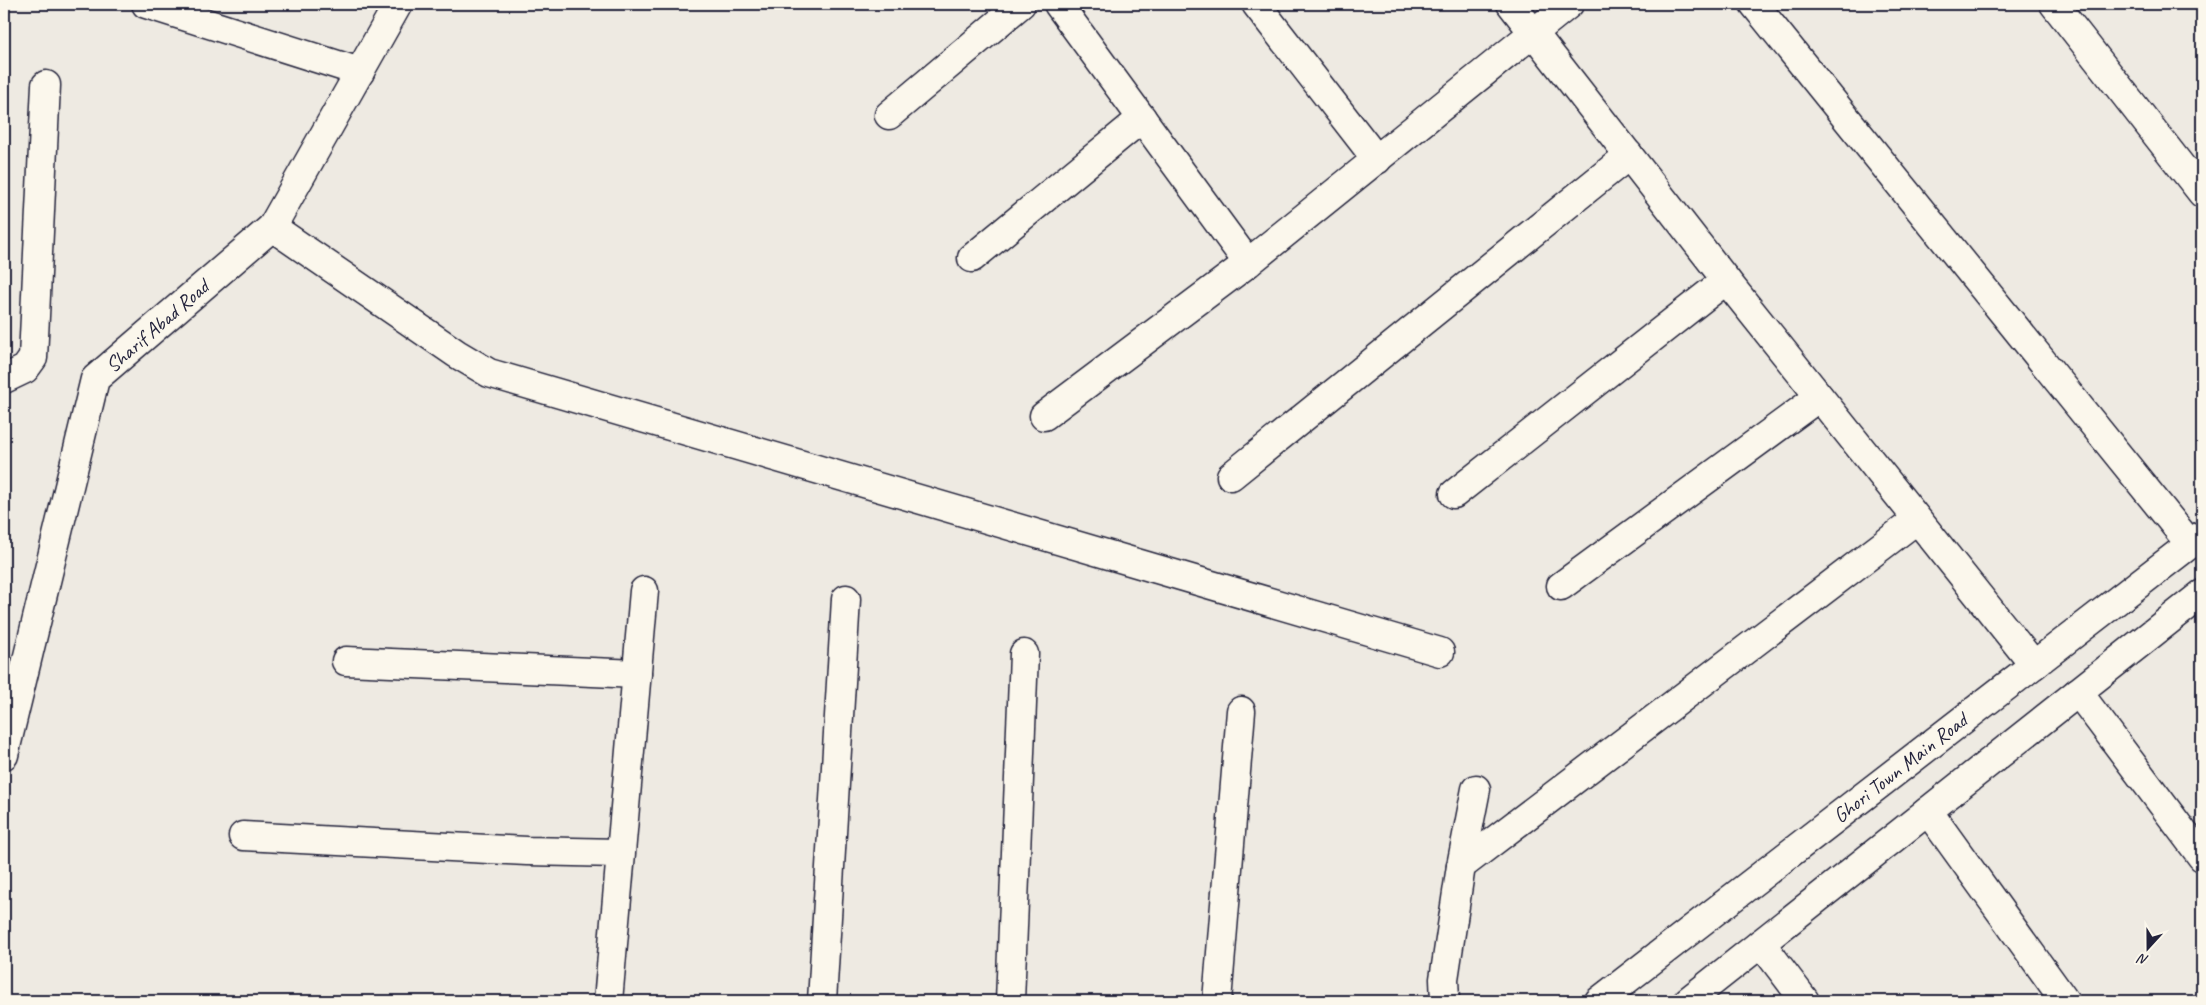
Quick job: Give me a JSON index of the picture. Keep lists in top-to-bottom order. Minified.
{"streets":{"street":["Sharif Abad Road","Ghori Town Main Road"]},"north":"bottom"}
